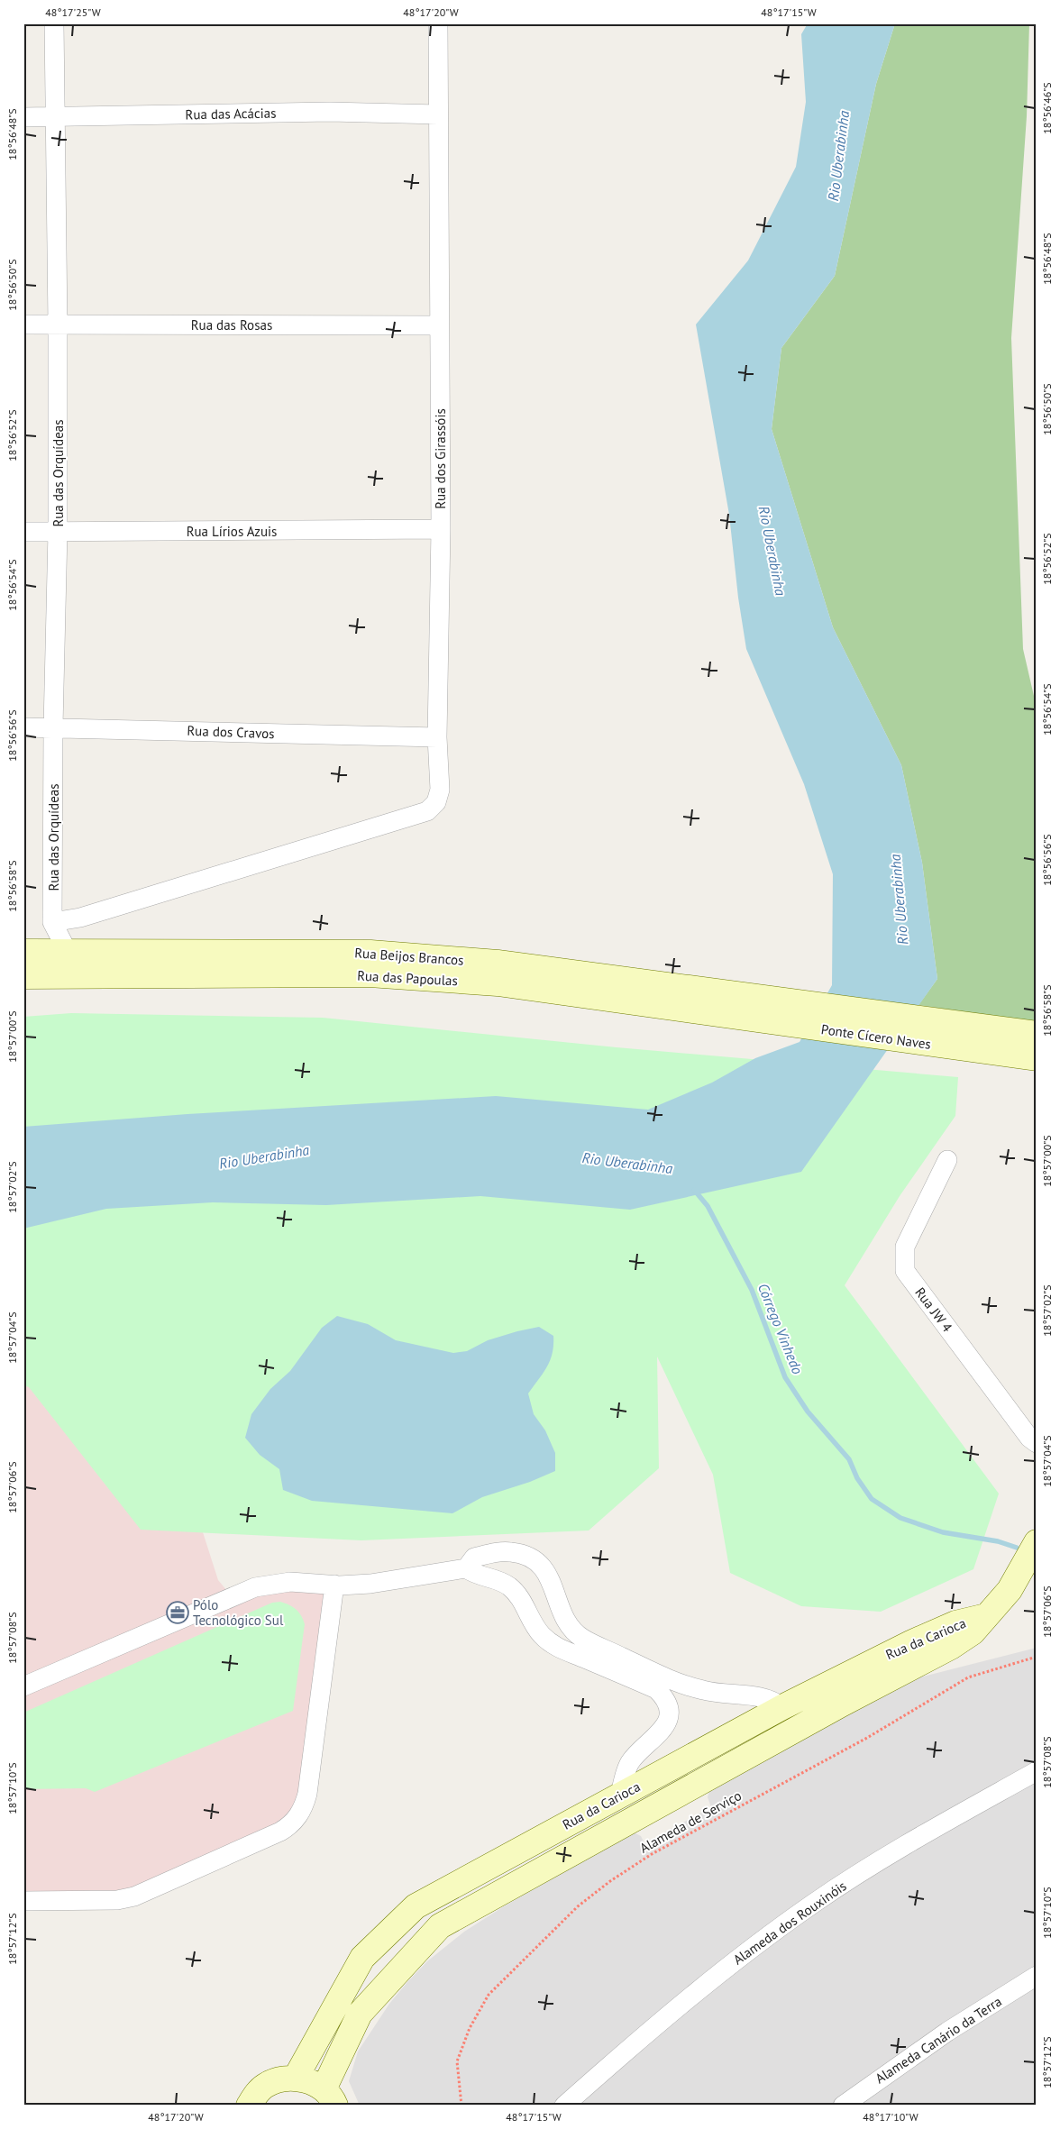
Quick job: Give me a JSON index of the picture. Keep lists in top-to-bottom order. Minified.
{"streets":{"main road":["Rua Beijos Brancos","Rua das Papoulas","Ponte Cícero Naves","Rua da Carioca"],"street":["Rua das Acácias","Rua das Rosas","Rua dos Girassóis","Rua das Orquídeas","Rua Lírios Azuis","Rua dos Cravos","Rua JW 4","Alameda dos Rouxinóis","Alameda Canário da Terra"],"path":["Alameda de Serviço"]},"crossings":[["Rua das Acácias","Rua dos Girassóis"],["Rua das Acácias","Rua das Orquídeas"],["Rua das Rosas","Rua dos Girassóis"],["Rua das Rosas","Rua das Orquídeas"],["Rua dos Girassóis","Rua das Orquídeas"],["Rua dos Girassóis","Rua Lírios Azuis"],["Rua dos Girassóis","Rua dos Cravos"],["Rua das Orquídeas","Rua Lírios Azuis"],["Rua das Orquídeas","Rua dos Cravos"],["Rua das Orquídeas","Rua Beijos Brancos"],["Rua Beijos Brancos","Rua das Papoulas"],["Rua Beijos Brancos","Ponte Cícero Naves"],["Rua das Papoulas","Ponte Cícero Naves"]],"water":["Rio Uberabinha","Córrego Vinhedo"],"places":{"office":["Pólo Tecnológico Sul"]},"coordinates":["48°17'25\"W","48°17'20\"W","48°17'15\"W","18°56'46\"S","18°56'48\"S","18°56'50\"S","18°56'52\"S","18°56'54\"S","18°56'56\"S","18°56'58\"S","18°57'00\"S","18°57'02\"S","18°57'04\"S","18°57'06\"S","18°57'08\"S","18°57'10\"S","18°57'12\"S","48°17'10\"W"]}
